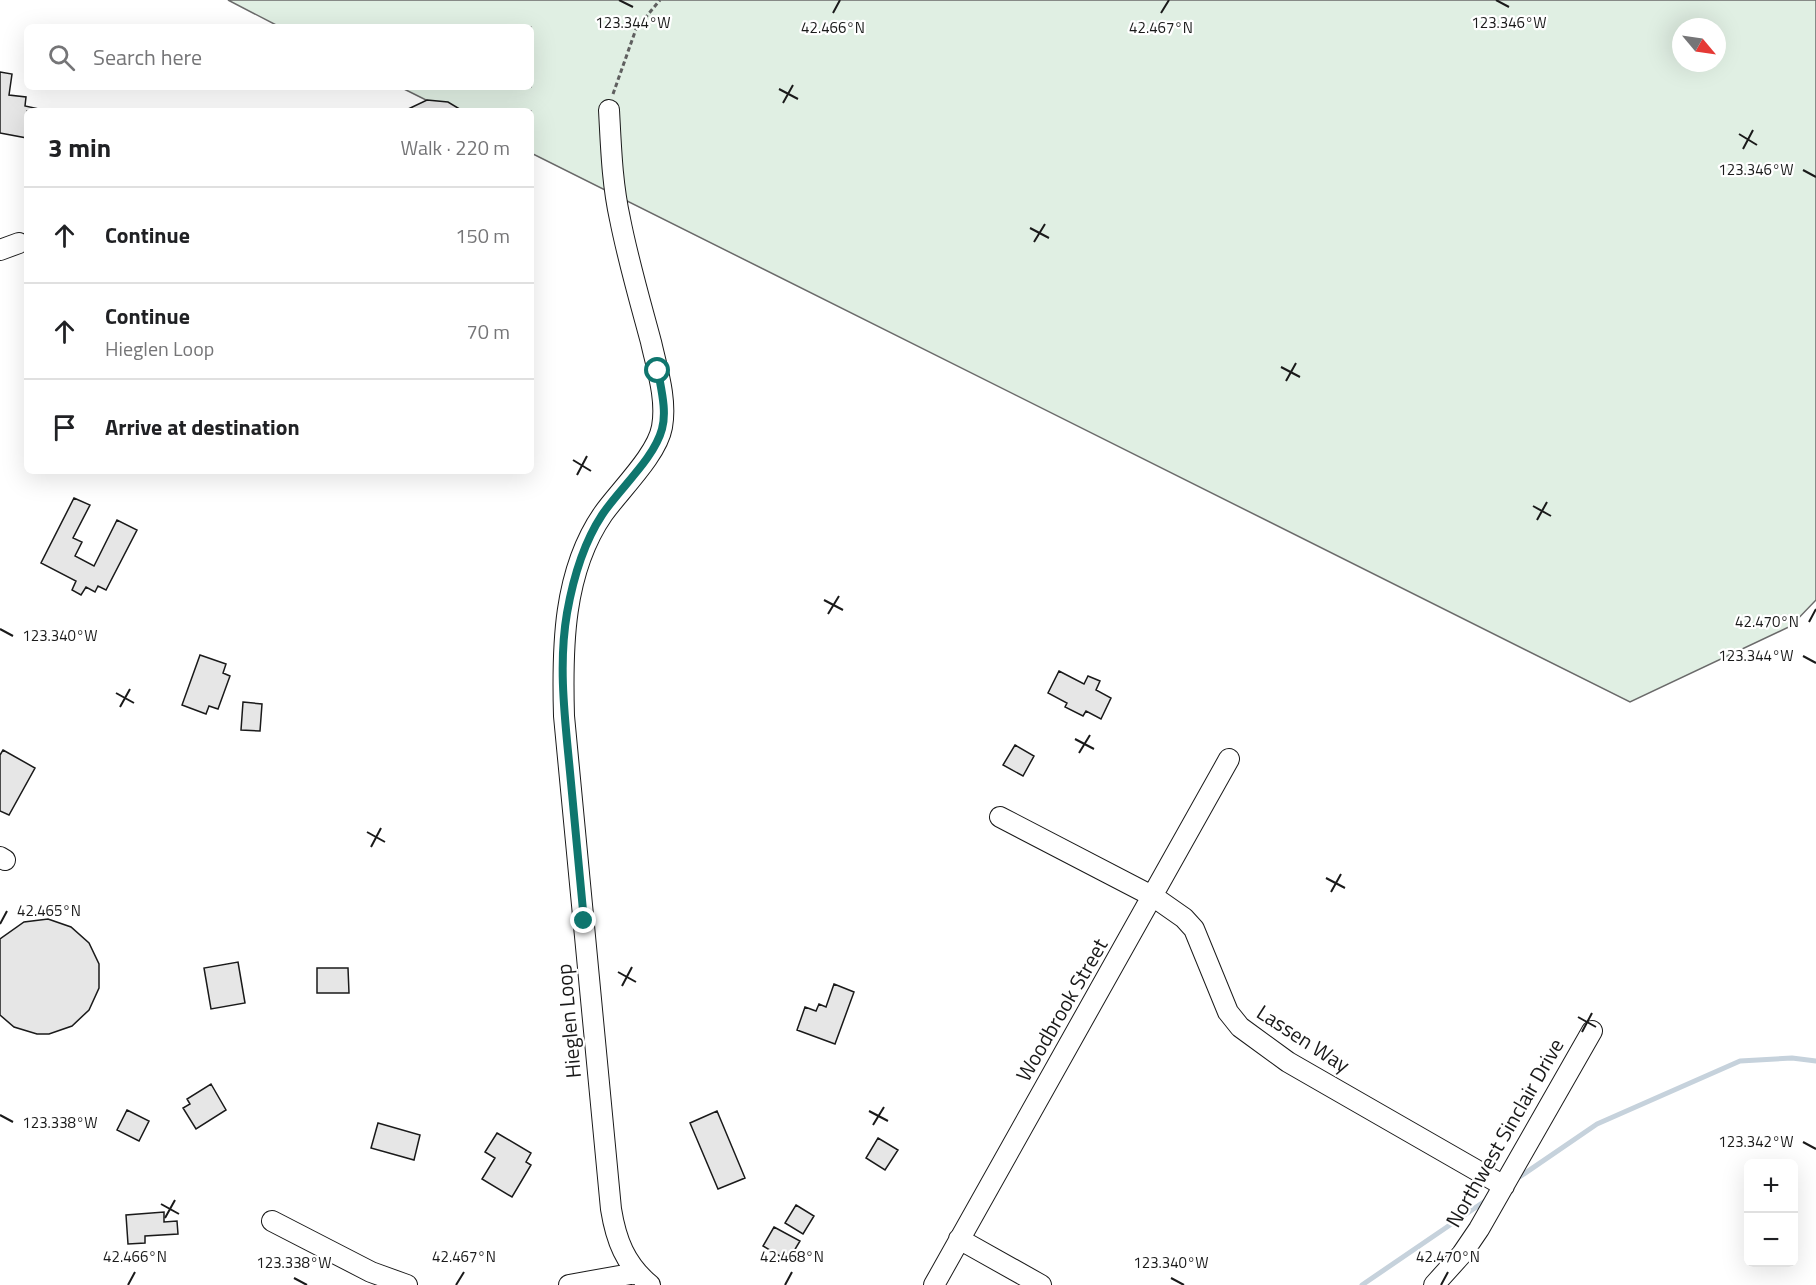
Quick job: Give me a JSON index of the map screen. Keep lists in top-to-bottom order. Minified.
{"streets":{"street":["Woodbrook Street","Hieglen Loop","Lassen Way","Northwest Sinclair Drive"]},"crossings":[["Woodbrook Street","Lassen Way"],["Lassen Way","Northwest Sinclair Drive"]],"north":"bottom right","page":{"search":"Search here","heading":["3 min","Walk · 220 m"],"list":[["Continue","150 m"],["Continue","Hieglen Loop","70 m"],"Arrive at destination"],"map_buttons":["+","−"]},"coordinates":["123.344°W","123.346°W","42.466°N","42.467°N","42.470°N","123.340°W","42.465°N","123.338°W","123.342°W","42.468°N"]}
